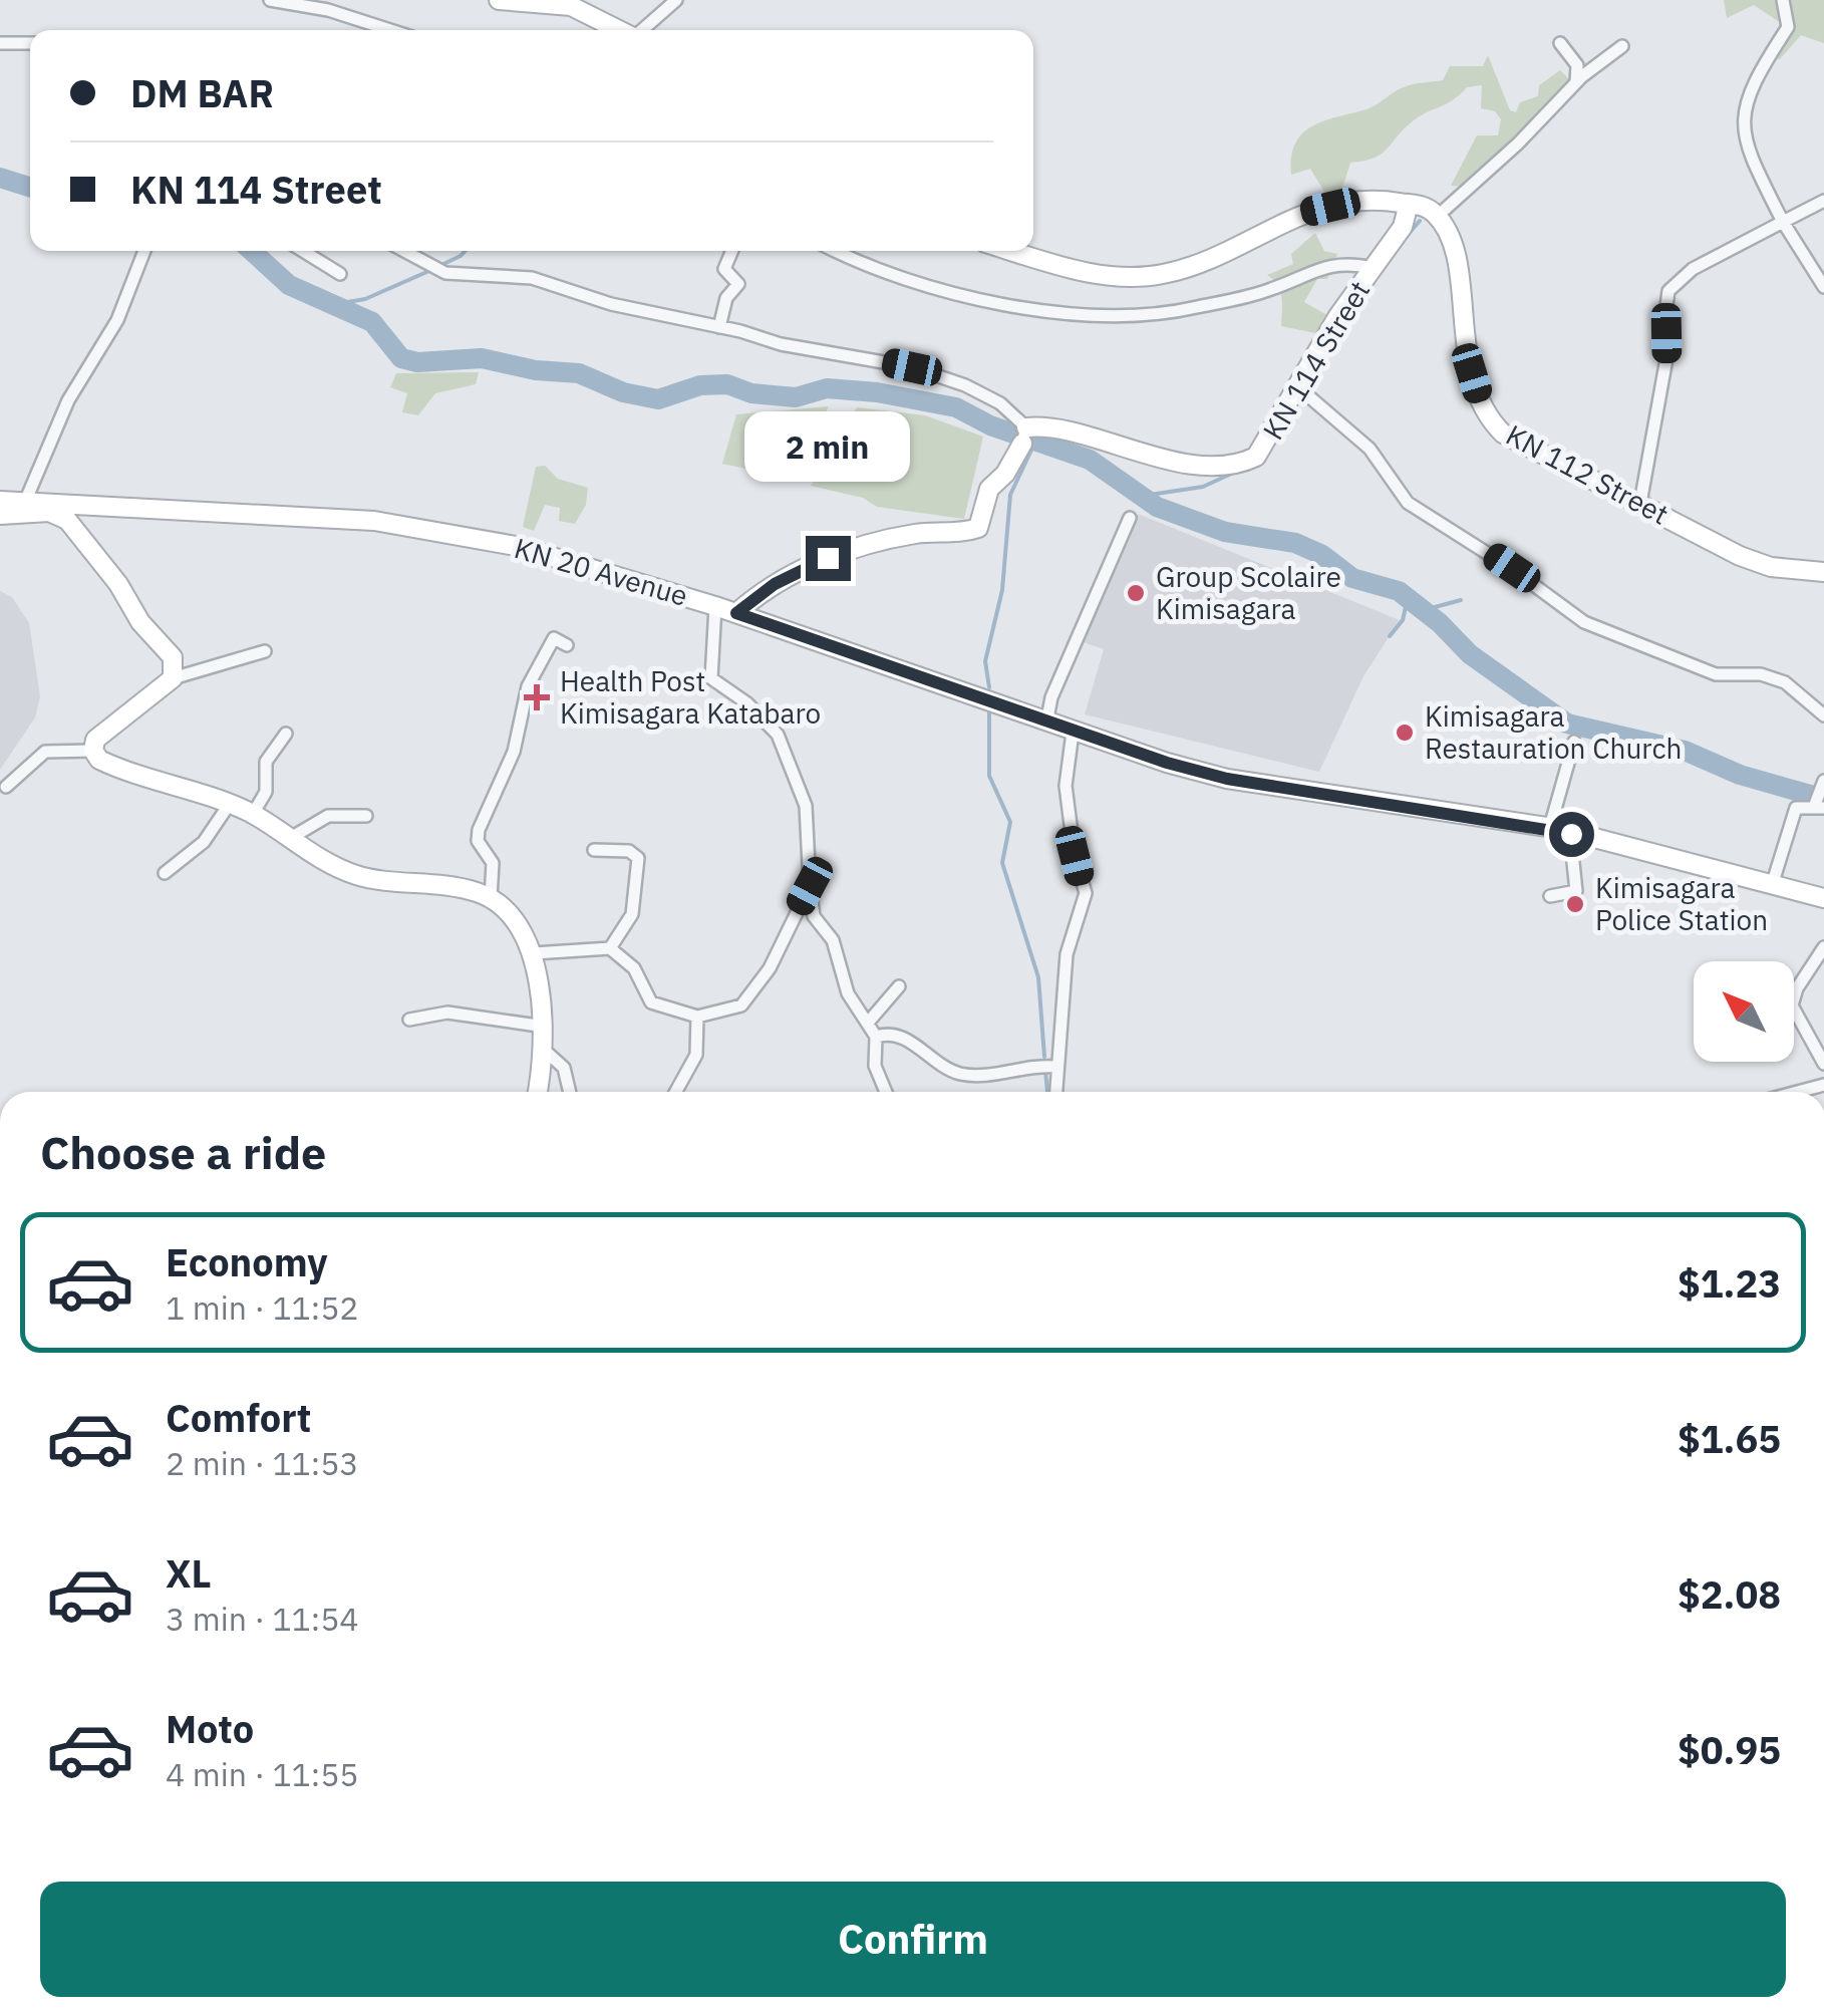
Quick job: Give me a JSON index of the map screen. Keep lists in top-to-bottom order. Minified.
{"streets":{"street":["KN 114 Street","KN 112 Street","KN 20 Avenue"]},"places":{"other":["Group Scolaire Kimisagara","Kimisagara Restauration Church","Kimisagara Police Station"],"health":["Health Post Kimisagara Katabaro"]},"north":"top left","page":{"banner":["DM BAR","KN 114 Street"],"bubble":"2 min","heading":"Choose a ride","list":[{"name":"Economy","note":"1 min · 11:52","value":"$1.23"},{"name":"Comfort","note":"2 min · 11:53","value":"$1.65"},{"name":"XL","note":"3 min · 11:54","value":"$2.08"},{"name":"Moto","note":"4 min · 11:55","value":"$0.95"}],"buttons":"Confirm"}}
